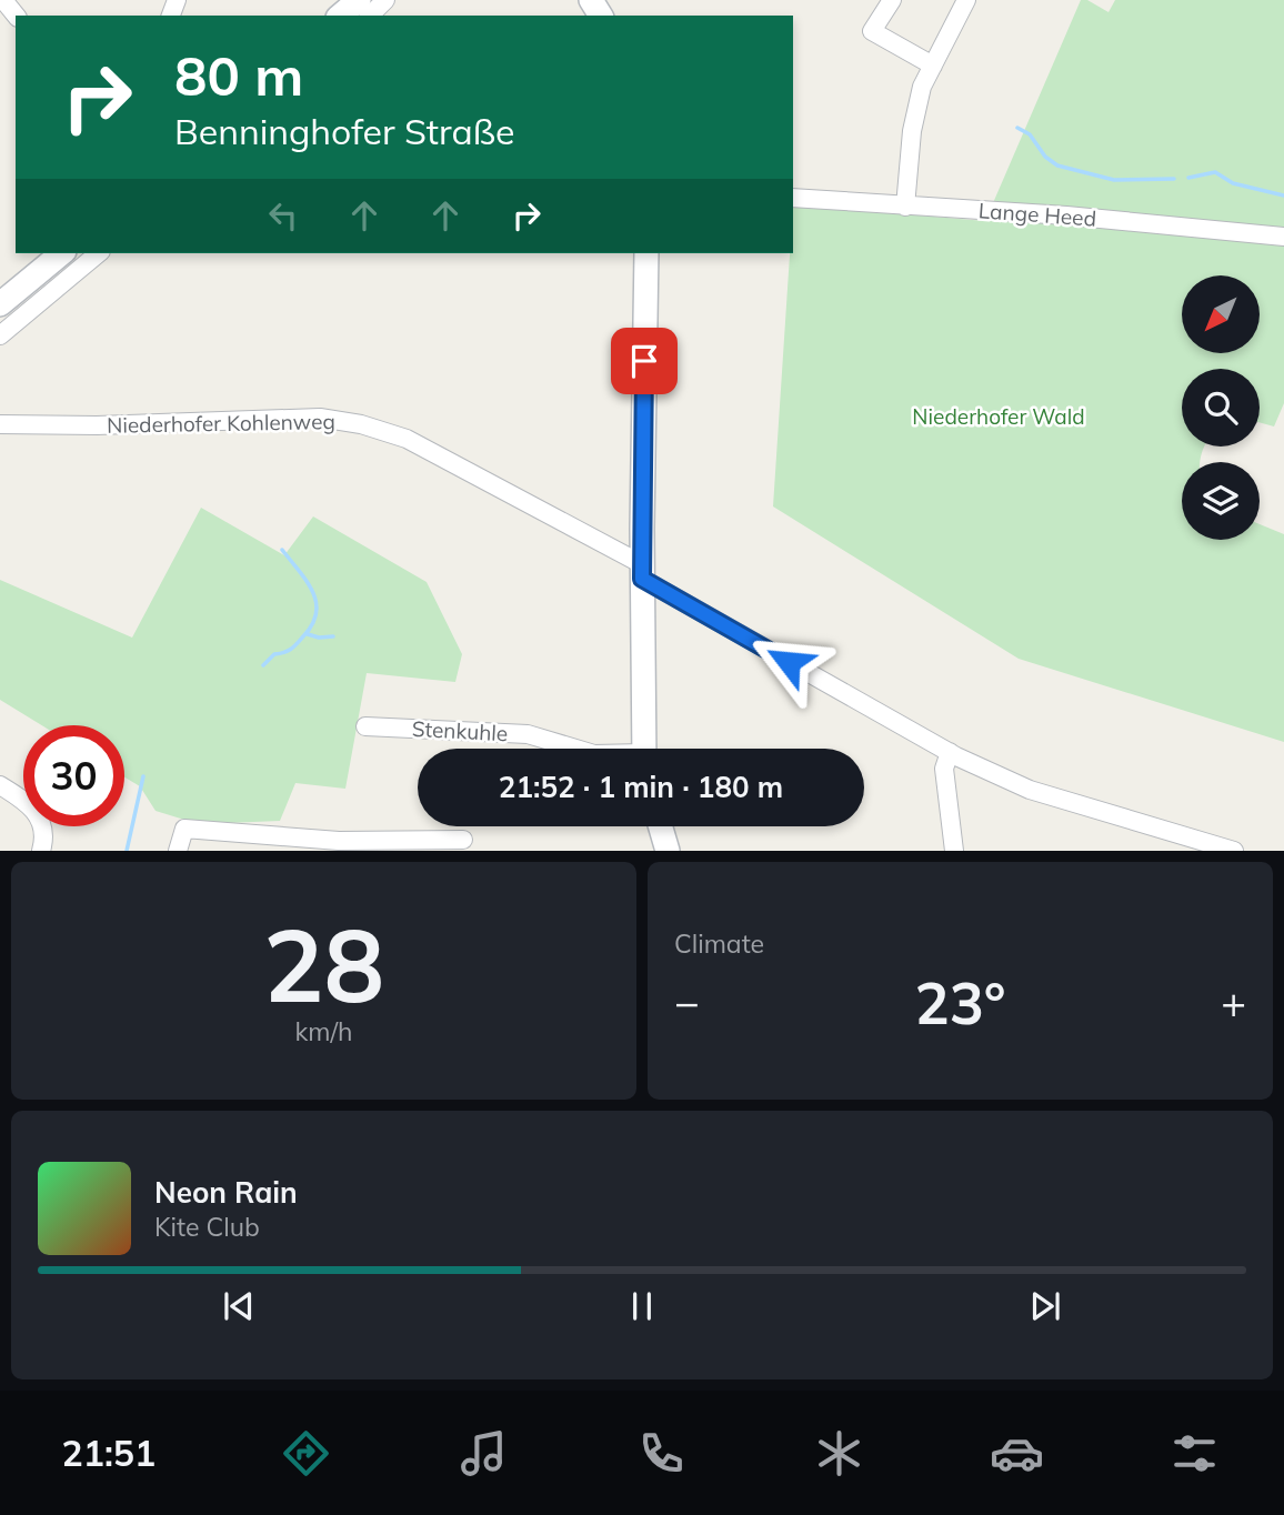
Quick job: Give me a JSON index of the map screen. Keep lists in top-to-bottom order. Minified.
{"streets":{"street":["Lange Heed","Niederhofer Kohlenweg","Stenkuhle"]},"parks":["Niederhofer Wald"],"north":"bottom left","page":{"turn":["80 m","Benninghofer Straße"],"limit":"30","trip":"21:52 · 1 min · 180 m","tile":[["28","km/h"],"Climate"],"heat":["−","23°","+"],"song":["Neon Rain","Kite Club"],"tabs":"21:51"}}
